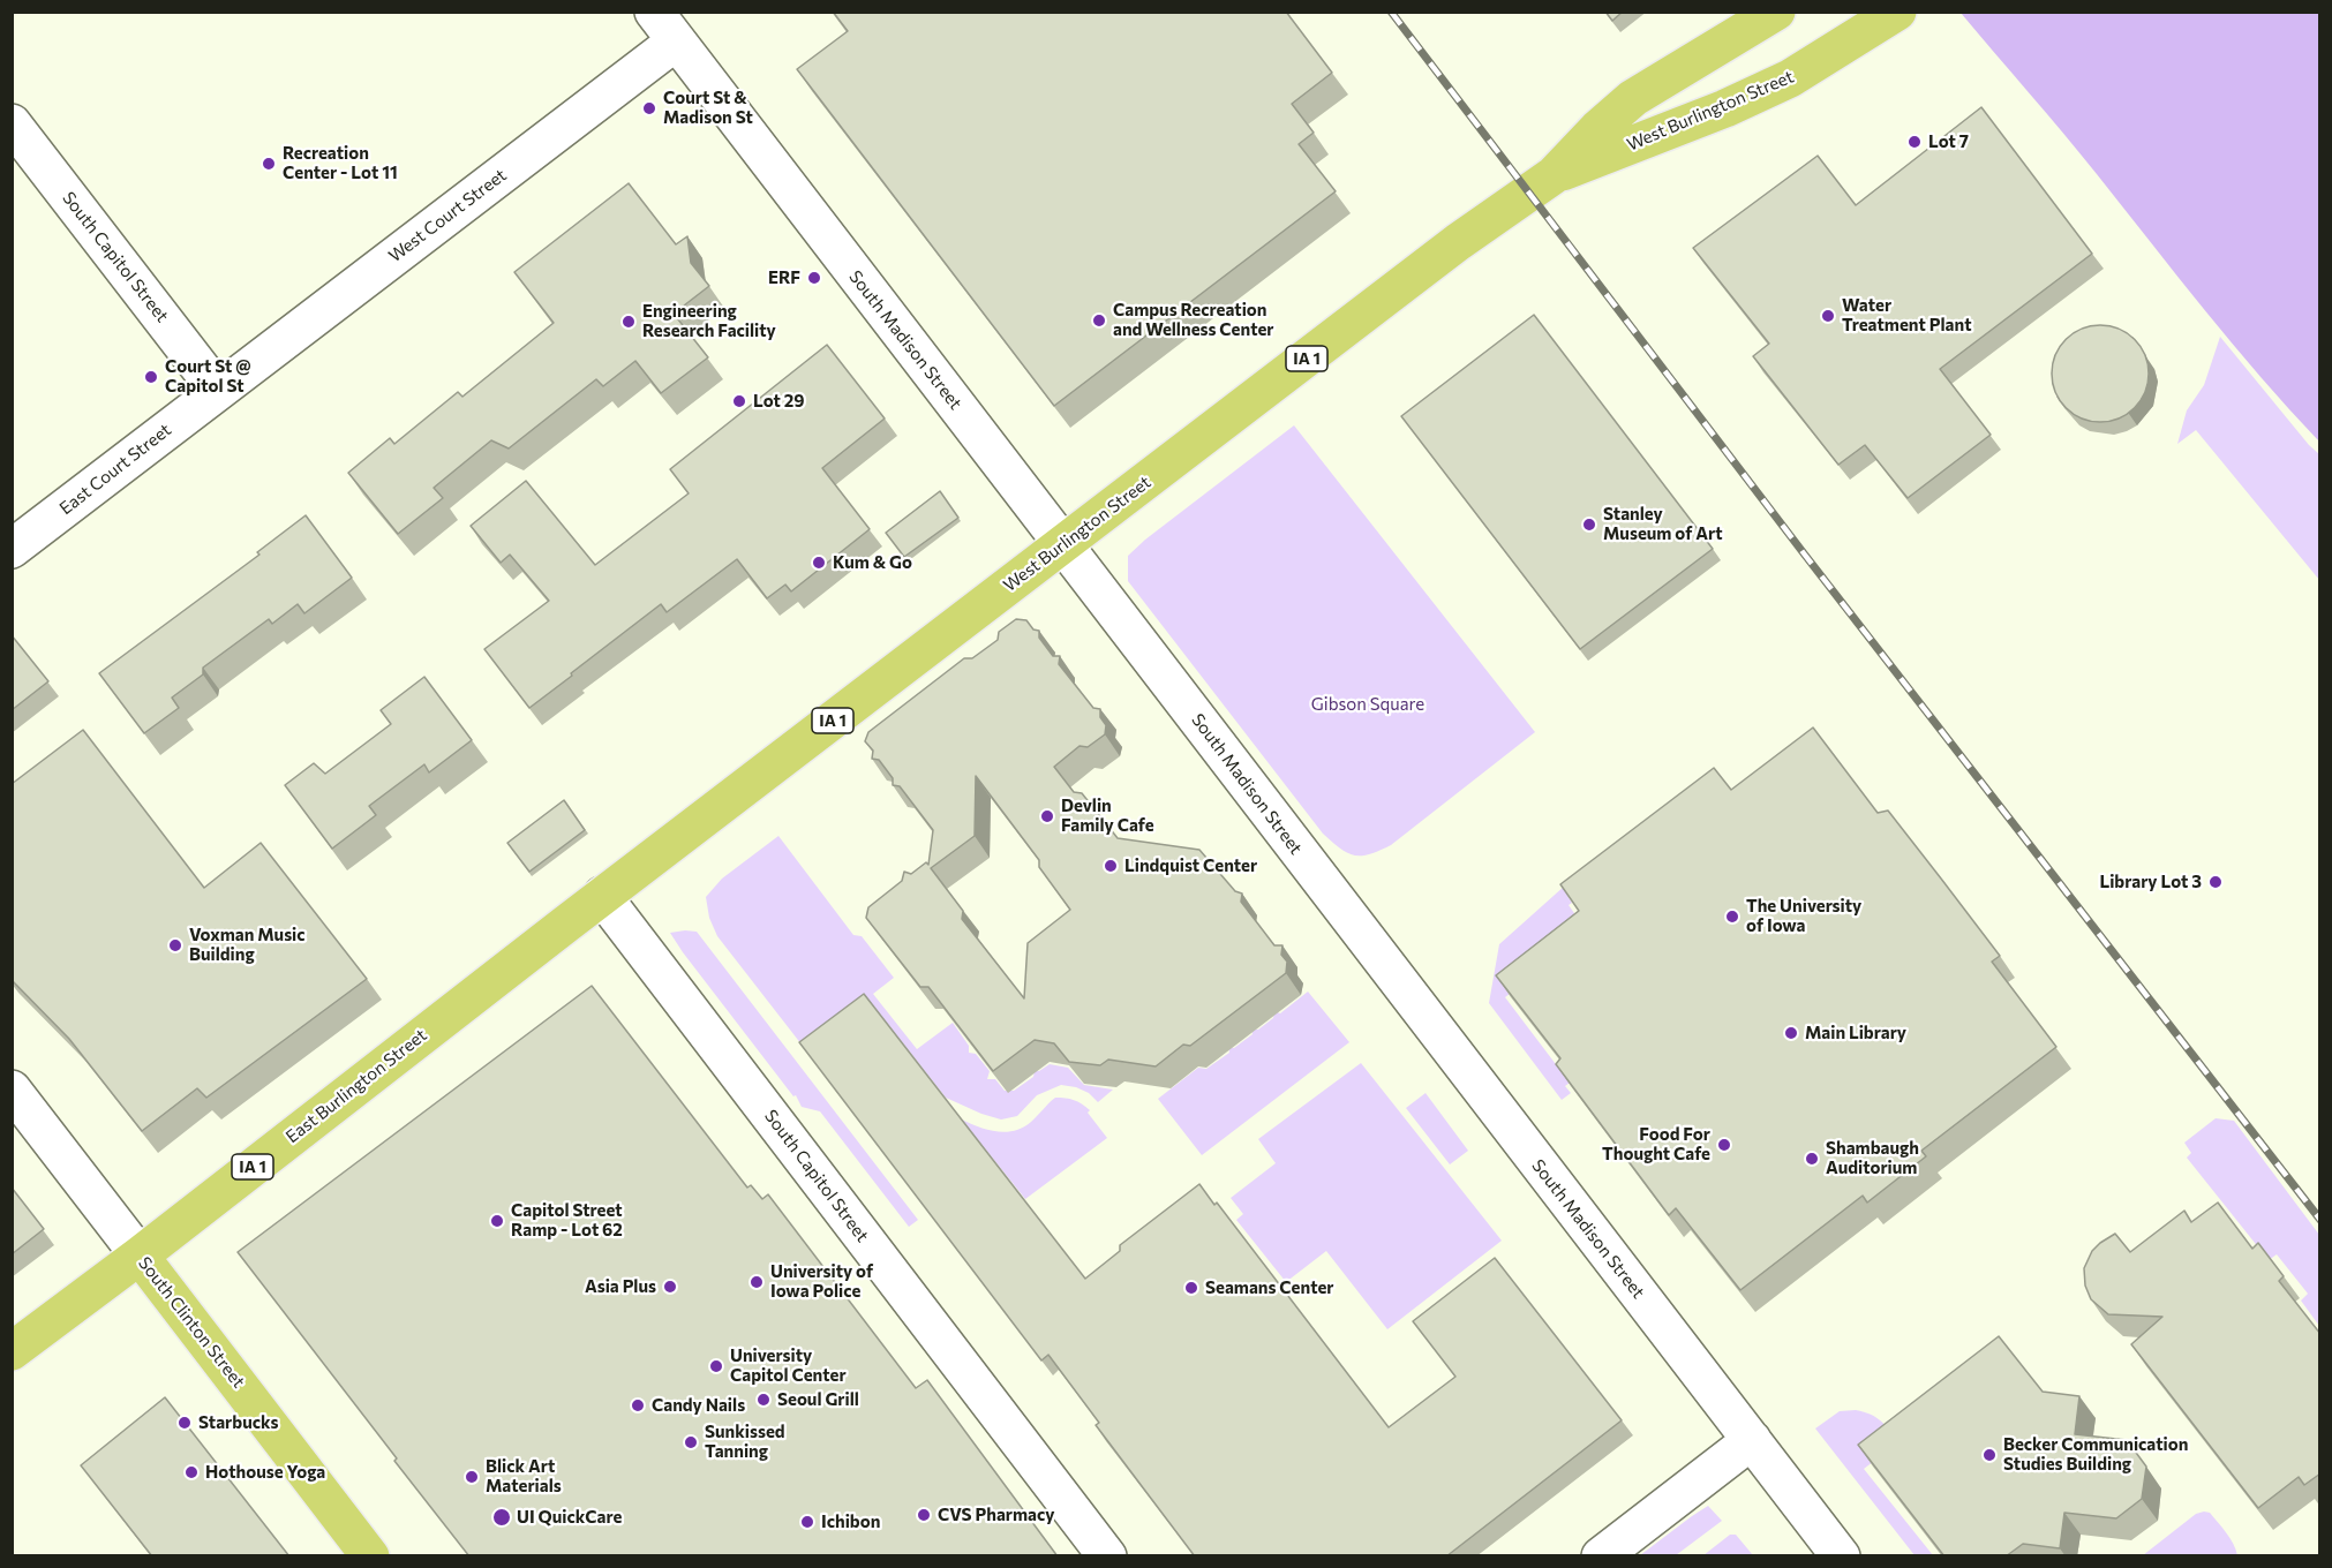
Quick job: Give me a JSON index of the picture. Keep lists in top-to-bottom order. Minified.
{"streets":{"main road":["West Burlington Street","IA 1","East Burlington Street","South Clinton Street"],"street":["West Court Street","South Capitol Street","South Madison Street","East Court Street"]},"crossings":[["West Burlington Street","South Capitol Street"],["West Burlington Street","South Madison Street"],["West Burlington Street","East Burlington Street"],["West Court Street","South Capitol Street"],["West Court Street","South Madison Street"],["West Court Street","East Court Street"],["South Capitol Street","East Court Street"],["South Capitol Street","East Burlington Street"],["East Burlington Street","South Clinton Street"]],"parks":["Gibson Square"],"places":["Court St & Madison St","Lot 7","Recreation Center - Lot 11","ERF","Water Treatment Plant","Campus Recreation and Wellness Center","Engineering Research Facility","Court St @ Capitol St","Lot 29","Stanley Museum of Art","Kum & Go","Devlin Family Cafe","Lindquist Center","Library Lot 3","The University of Iowa","Voxman Music Building","Main Library","Food For Thought Cafe","Shambaugh Auditorium","Capitol Street Ramp - Lot 62","University of Iowa Police","Asia Plus","Seamans Center","University Capitol Center","Seoul Grill","Candy Nails","Starbucks","Sunkissed Tanning","Becker Communication Studies Building","Hothouse Yoga","Blick Art Materials","CVS Pharmacy","UI QuickCare","Ichibon"]}
